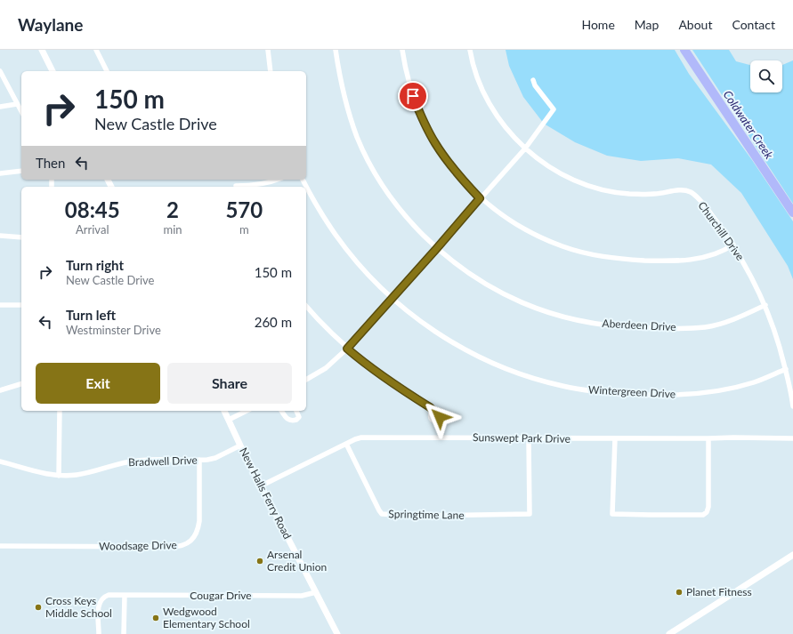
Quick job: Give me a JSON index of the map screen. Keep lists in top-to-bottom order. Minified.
{"streets":{"main road":["New Halls Ferry Road"],"street":["Churchill Drive","Aberdeen Drive","Wintergreen Drive","Sunswept Park Drive","Bradwell Drive","Springtime Lane","Woodsage Drive","Cougar Drive"]},"crossings":[["Churchill Drive","Aberdeen Drive"],["Churchill Drive","Wintergreen Drive"],["Sunswept Park Drive","New Halls Ferry Road"],["Sunswept Park Drive","Springtime Lane"],["Bradwell Drive","New Halls Ferry Road"],["Bradwell Drive","Woodsage Drive"],["New Halls Ferry Road","Cougar Drive"]],"water":["Coldwater Creek"],"places":["Arsenal Credit Union","Planet Fitness","Cross Keys Middle School","Wedgwood Elementary School"],"page":{"header":"Waylane","nav":["Home","Map","About","Contact"],"turn":["150 m","New Castle Drive"],"then":"Then","eta":["08:45","Arrival","2","min","570","m"],"list":[{"name":"Turn right","note":"New Castle Drive","value":"150 m"},{"name":"Turn left","note":"Westminster Drive","value":"260 m"}],"buttons":["Exit","Share"]}}
